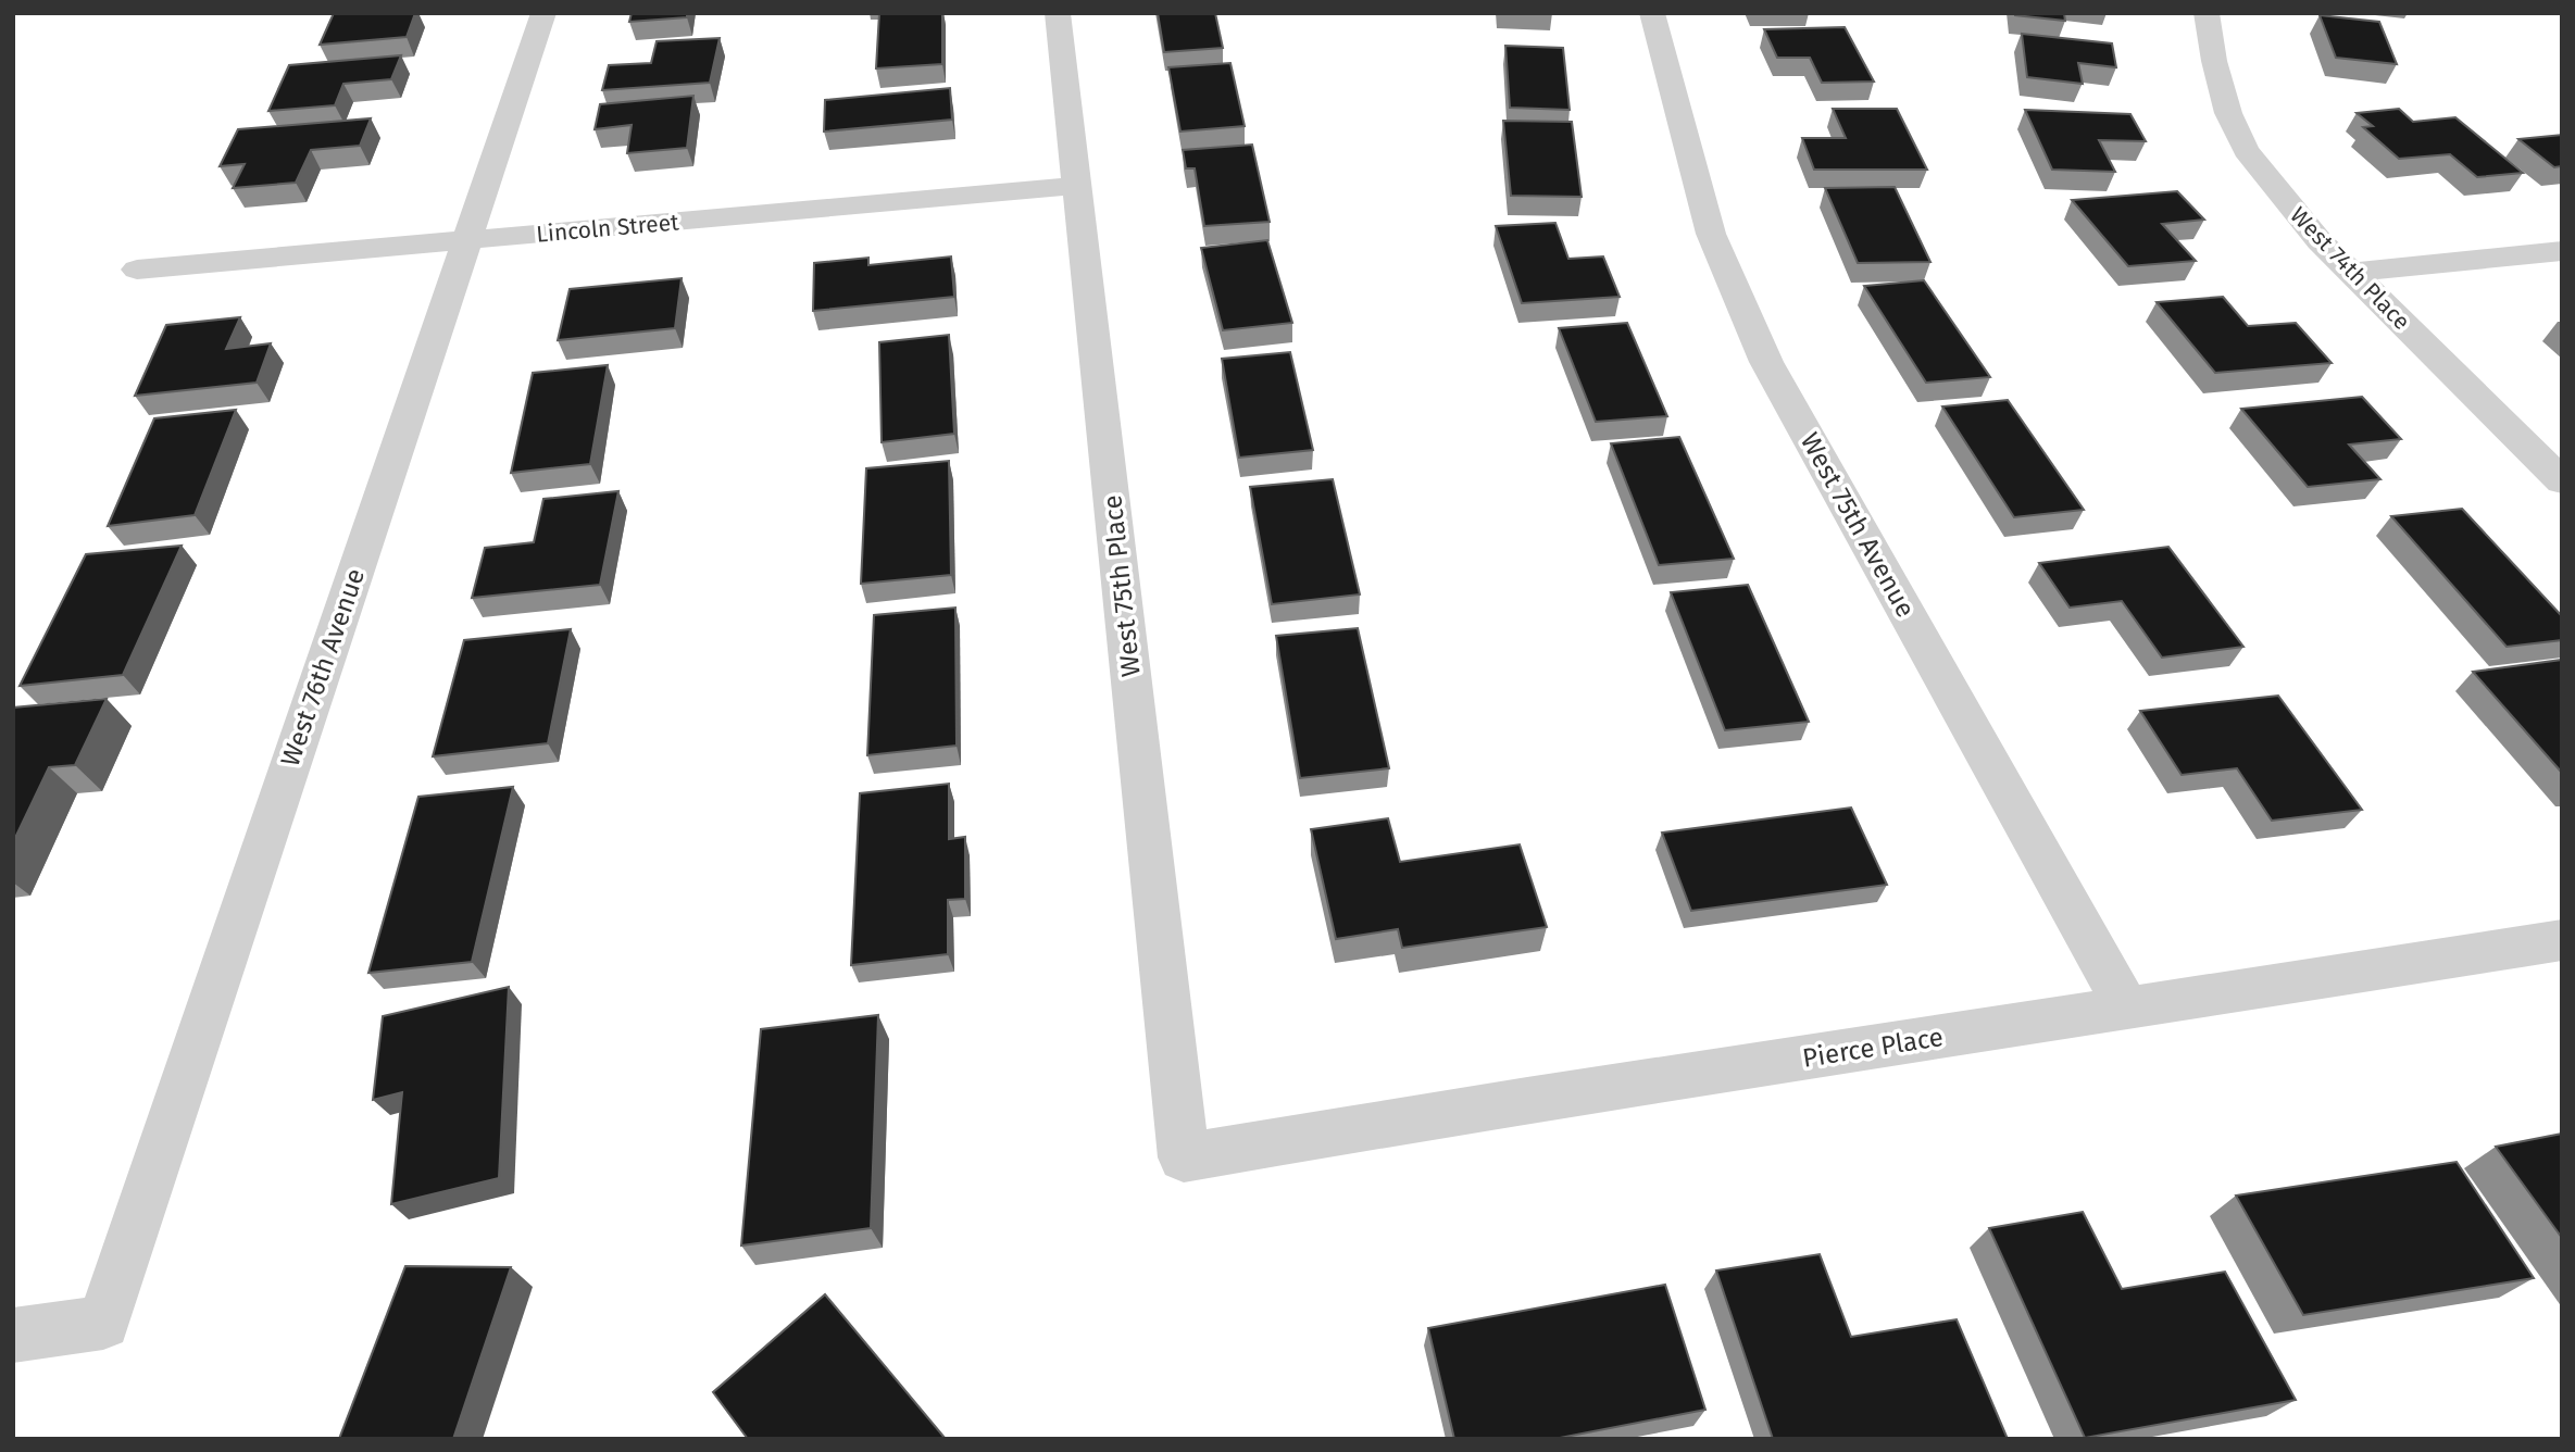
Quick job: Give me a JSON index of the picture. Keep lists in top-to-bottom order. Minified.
{"streets":{"street":["Lincoln Street","West 74th Place","West 75th Avenue","West 75th Place","West 76th Avenue","Pierce Place"]},"crossings":[["Lincoln Street","West 75th Place"],["Lincoln Street","West 76th Avenue"],["West 75th Avenue","Pierce Place"],["West 75th Place","Pierce Place"]]}
